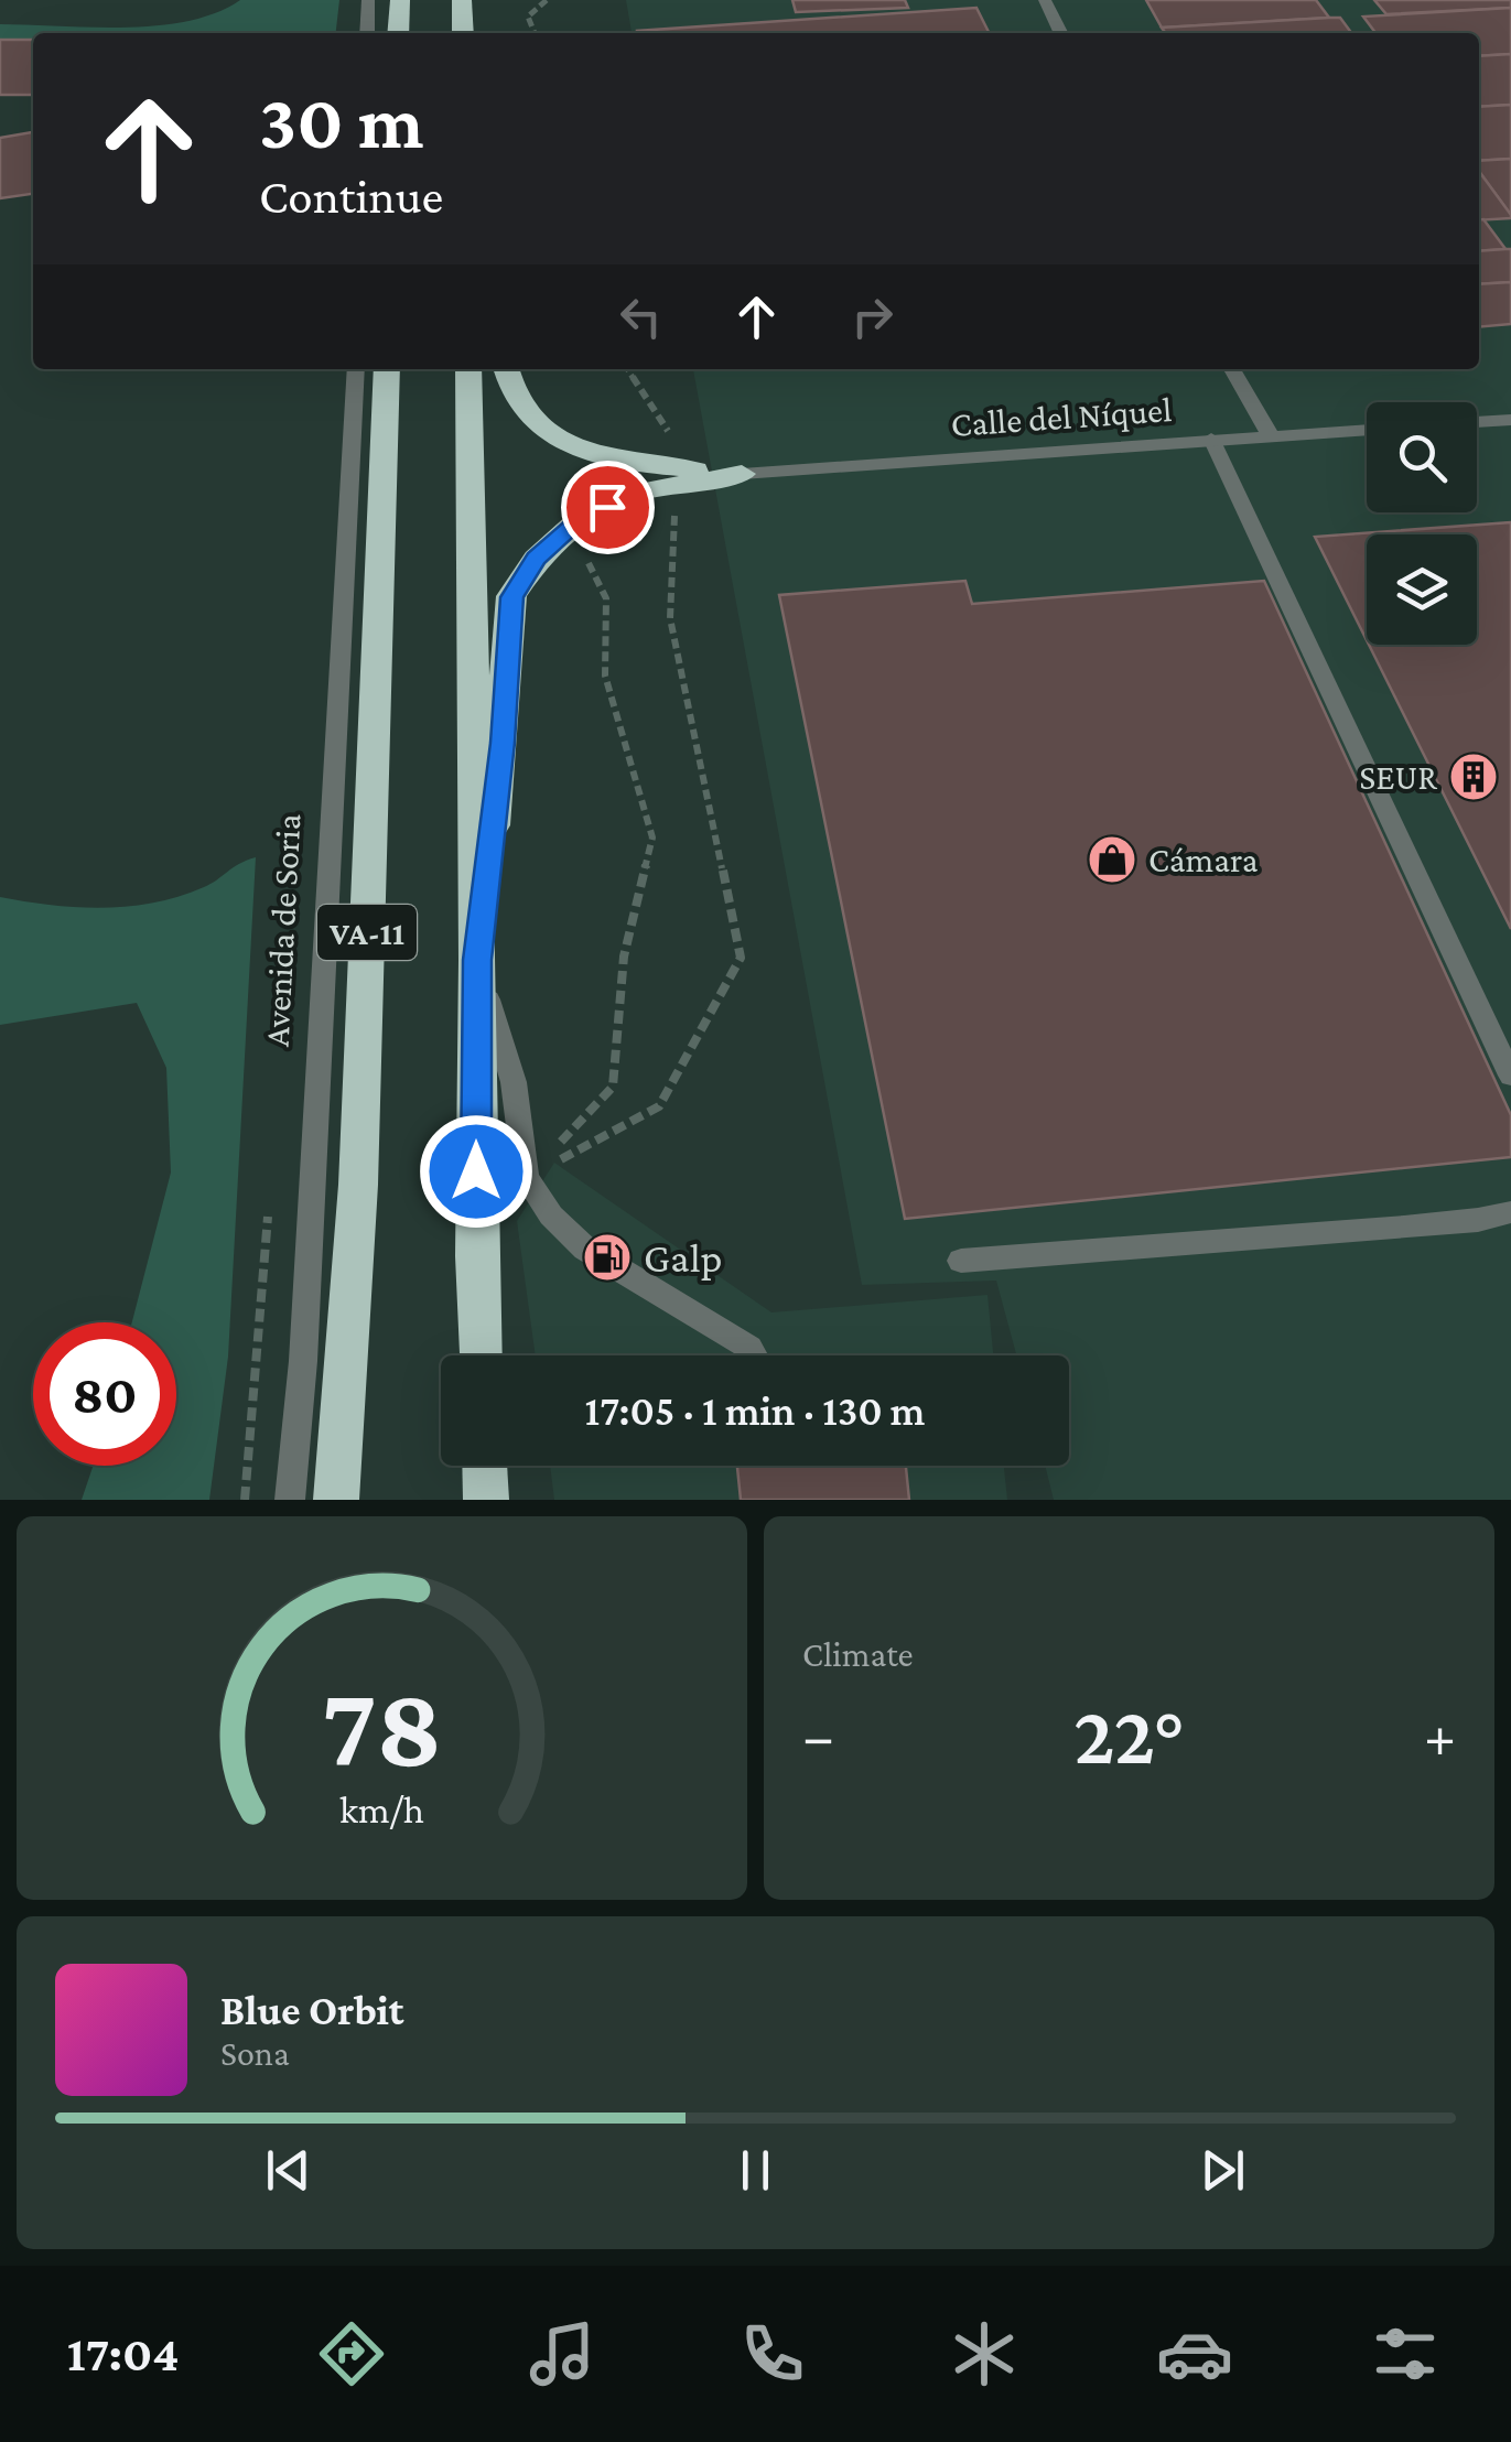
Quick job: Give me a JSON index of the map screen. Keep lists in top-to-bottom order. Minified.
{"streets":{"highway":["VA-11"],"street":["Calle del Níquel","Avenida de Soria"]},"places":{"building":["SEUR"],"shop":["Cámara"],"fuel station":["Galp"]},"page":{"turn":["30 m","Continue"],"limit":"80","trip":"17:05 · 1 min · 130 m","tile":"Climate","heat":["−","22°","+"],"song":["Blue Orbit","Sona"],"tabs":"17:04","gauge":["78","km/h"]}}
